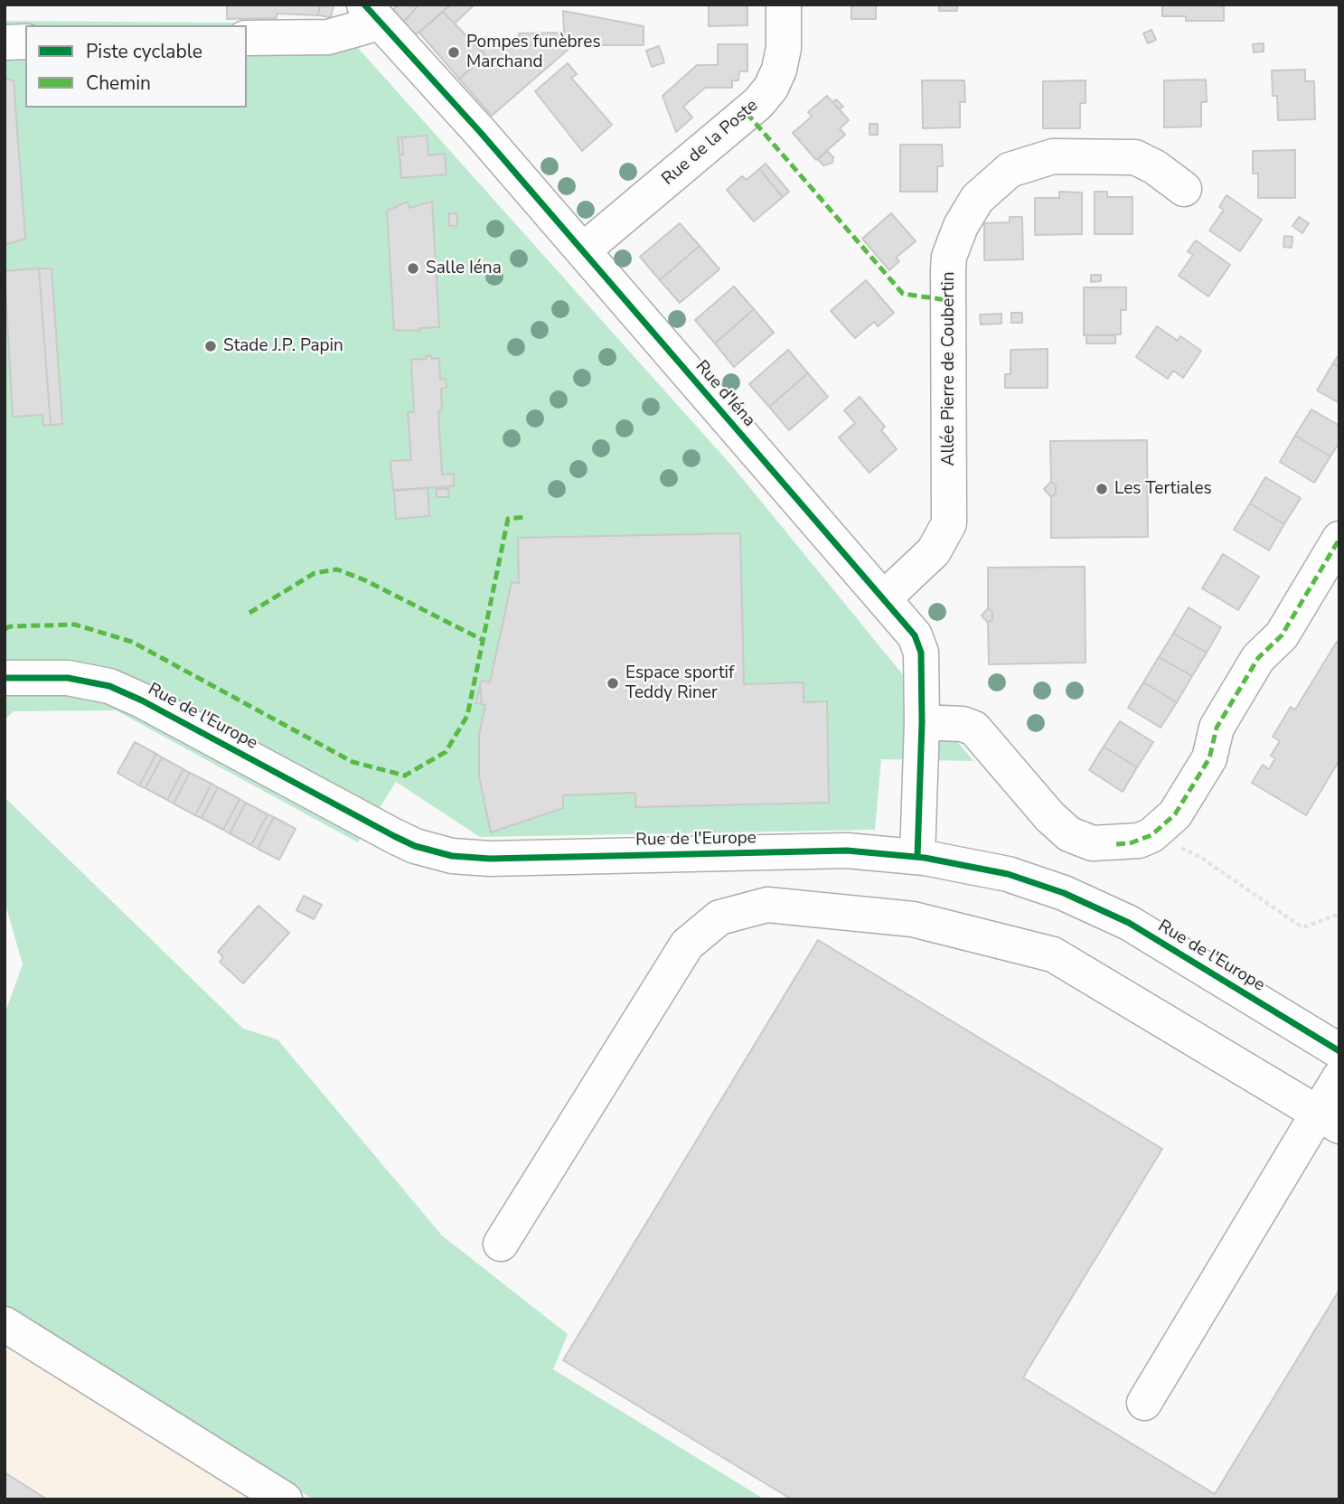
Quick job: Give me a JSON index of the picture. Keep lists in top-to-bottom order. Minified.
{"streets":{"street":["Rue de la Poste","Allée Pierre de Coubertin","Rue d'Iéna","Rue de l'Europe"]},"crossings":[["Rue de la Poste","Rue d'Iéna"],["Allée Pierre de Coubertin","Rue d'Iéna"],["Rue d'Iéna","Rue de l'Europe"]],"places":["Pompes funèbres Marchand","Salle Iéna","Stade J.P. Papin","Les Tertiales","Espace sportif Teddy Riner"],"legend":["Piste cyclable","Chemin"]}
